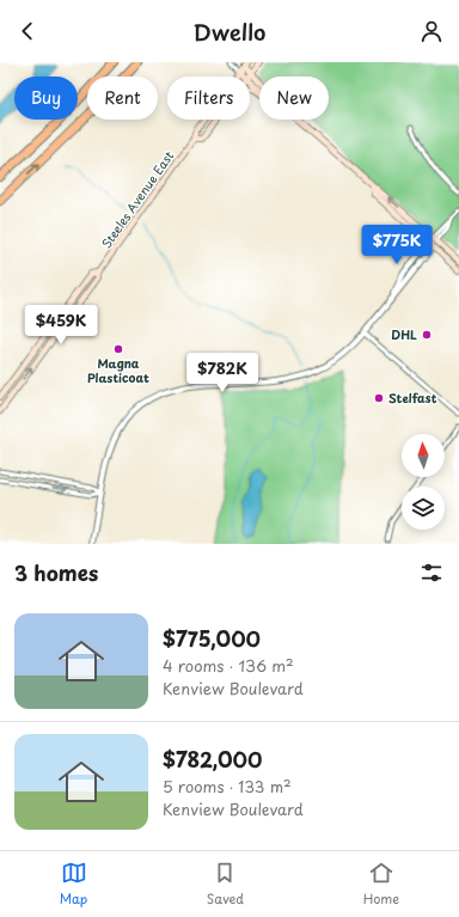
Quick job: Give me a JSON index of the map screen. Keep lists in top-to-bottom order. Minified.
{"streets":{"main road":["Steeles Avenue East"]},"places":["DHL","Magna Plasticoat","Stelfast"],"north":"top","page":{"header":"Dwello","chip":["Buy","Rent","Filters","New"],"price":["$775K","$459K","$782K"],"heading":"3 homes","list":[{"name":"$775,000","note":"4 rooms · 136 m² · Kenview Boulevard"},{"name":"$782,000","note":"5 rooms · 133 m² · Kenview Boulevard"}],"tabs":["Map","Saved","Home"]}}
